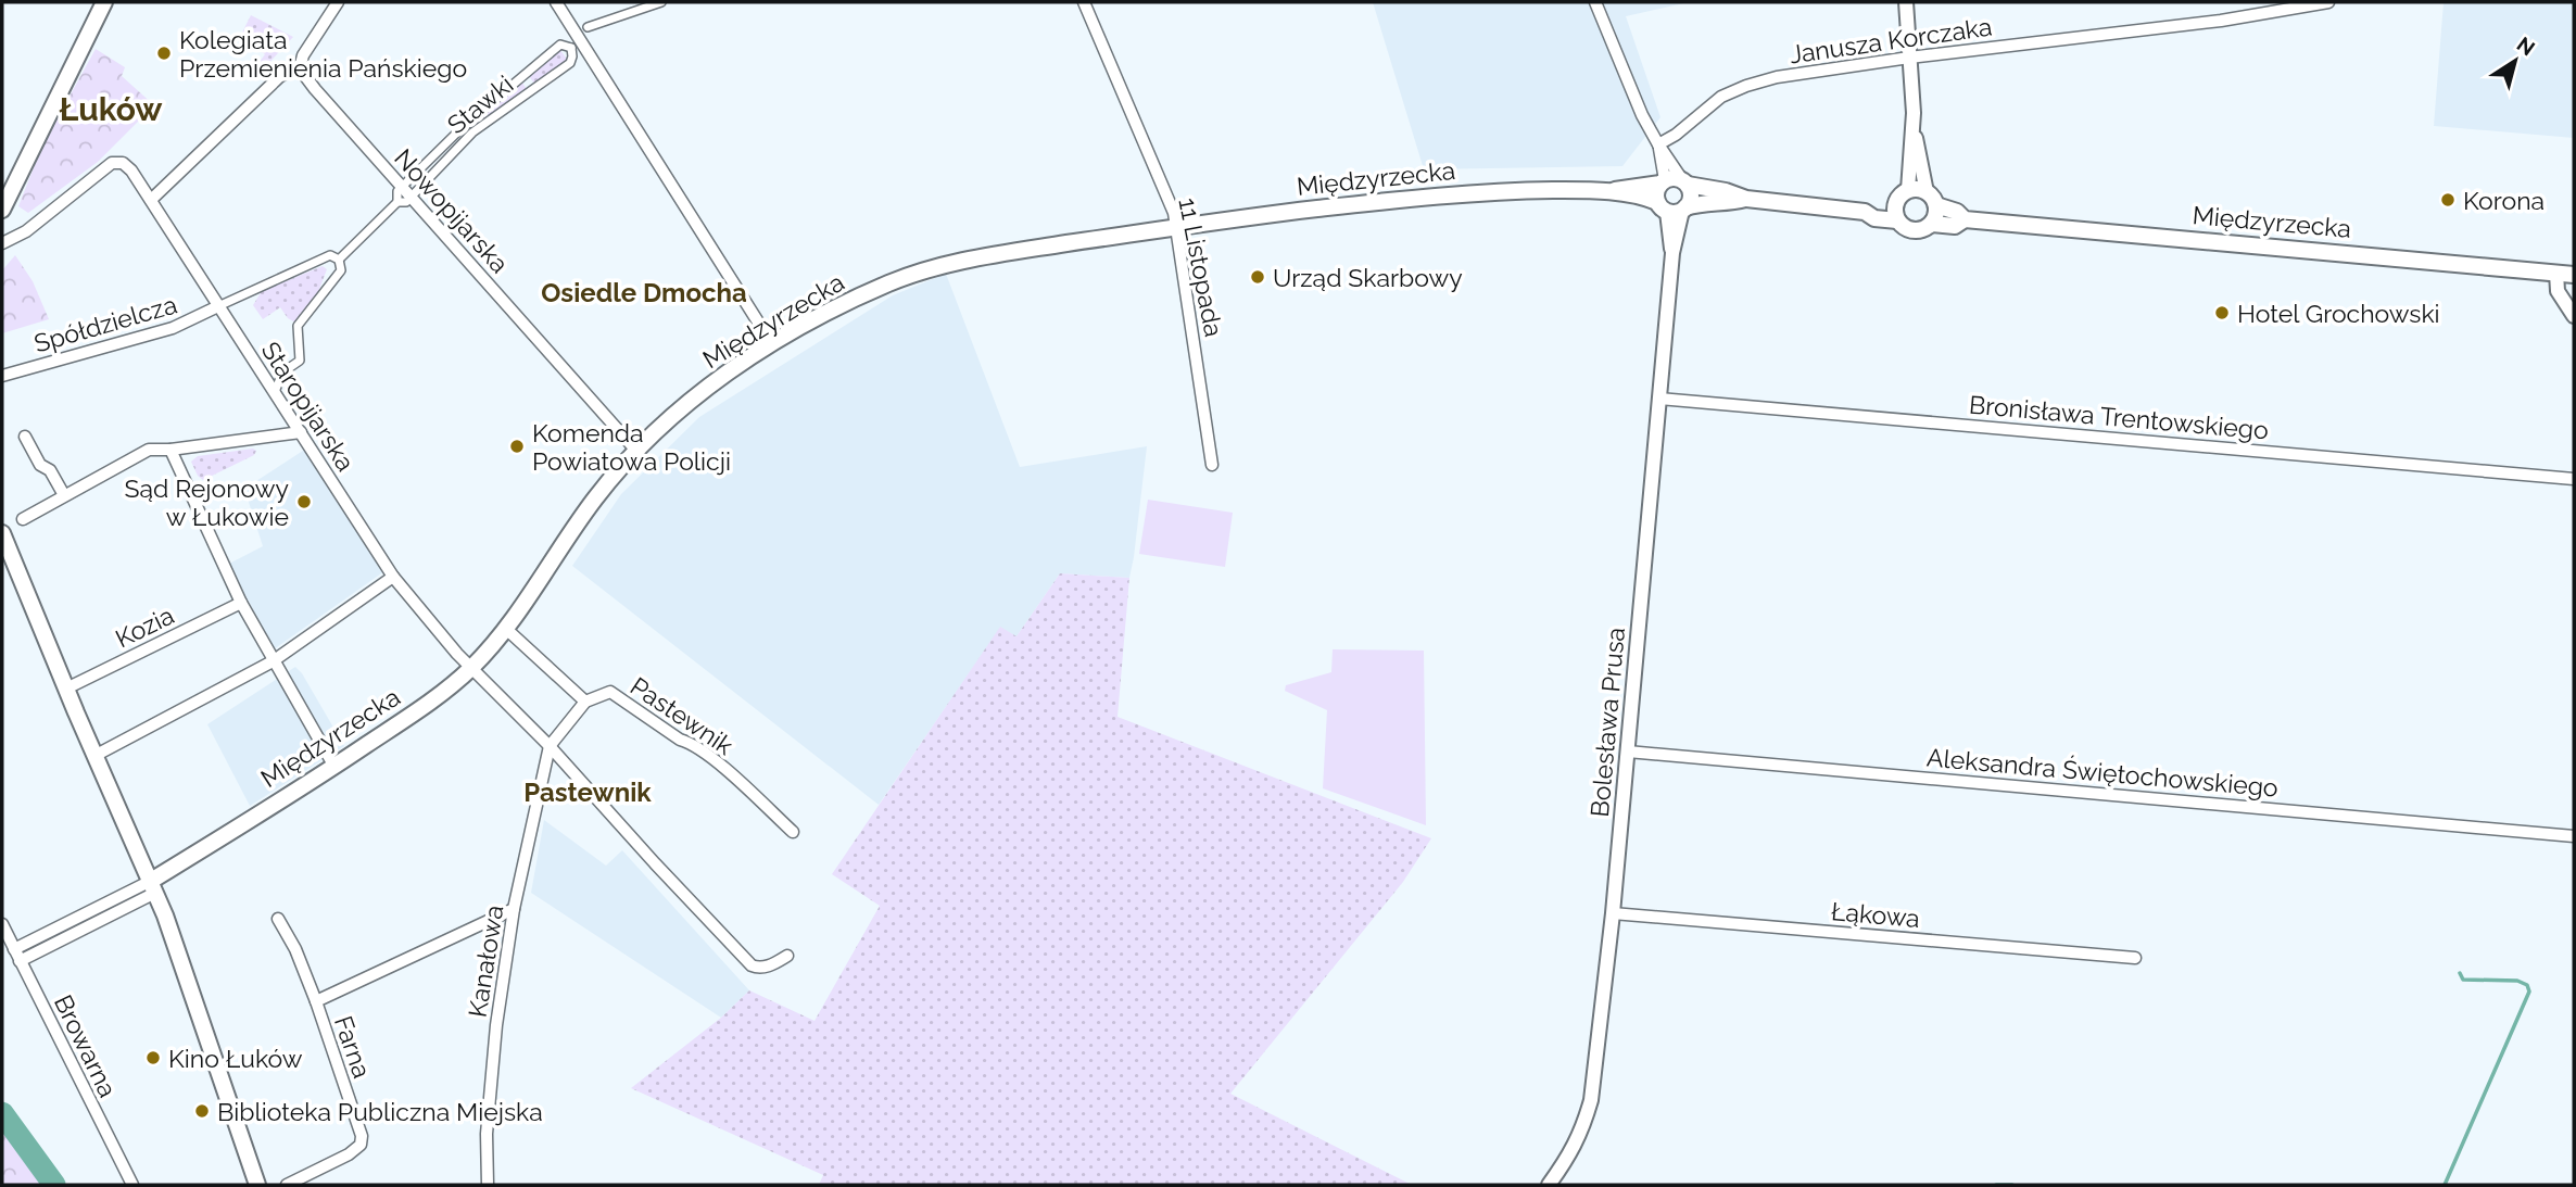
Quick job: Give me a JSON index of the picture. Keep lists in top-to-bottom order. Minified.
{"streets":{"main road":["Międzyrzecka"],"street":["Janusza Korczaka","Stawki","Nowopijarska","11 Listopada","Spółdzielcza","Staropijarska","Bronisława Trentowskiego","Kozia","Pastewnik","Bolesława Prusa","Aleksandra Świętochowskiego","Łąkowa","Kanałowa","Browarna","Farna"]},"crossings":[["Stawki","Nowopijarska"],["Międzyrzecka","Nowopijarska"],["Międzyrzecka","11 Listopada"],["Międzyrzecka","Staropijarska"],["Międzyrzecka","Bolesława Prusa"],["Spółdzielcza","Staropijarska"],["Bronisława Trentowskiego","Bolesława Prusa"],["Bolesława Prusa","Aleksandra Świętochowskiego"],["Bolesława Prusa","Łąkowa"],["Kanałowa","Farna"]],"districts":["Łuków","Osiedle Dmocha","Pastewnik"],"places":["Kolegiata Przemienienia Pańskiego","Korona","Urząd Skarbowy","Hotel Grochowski","Komenda Powiatowa Policji","Sąd Rejonowy w Łukowie","Kino Łuków","Biblioteka Publiczna Miejska"],"north":"top right"}
